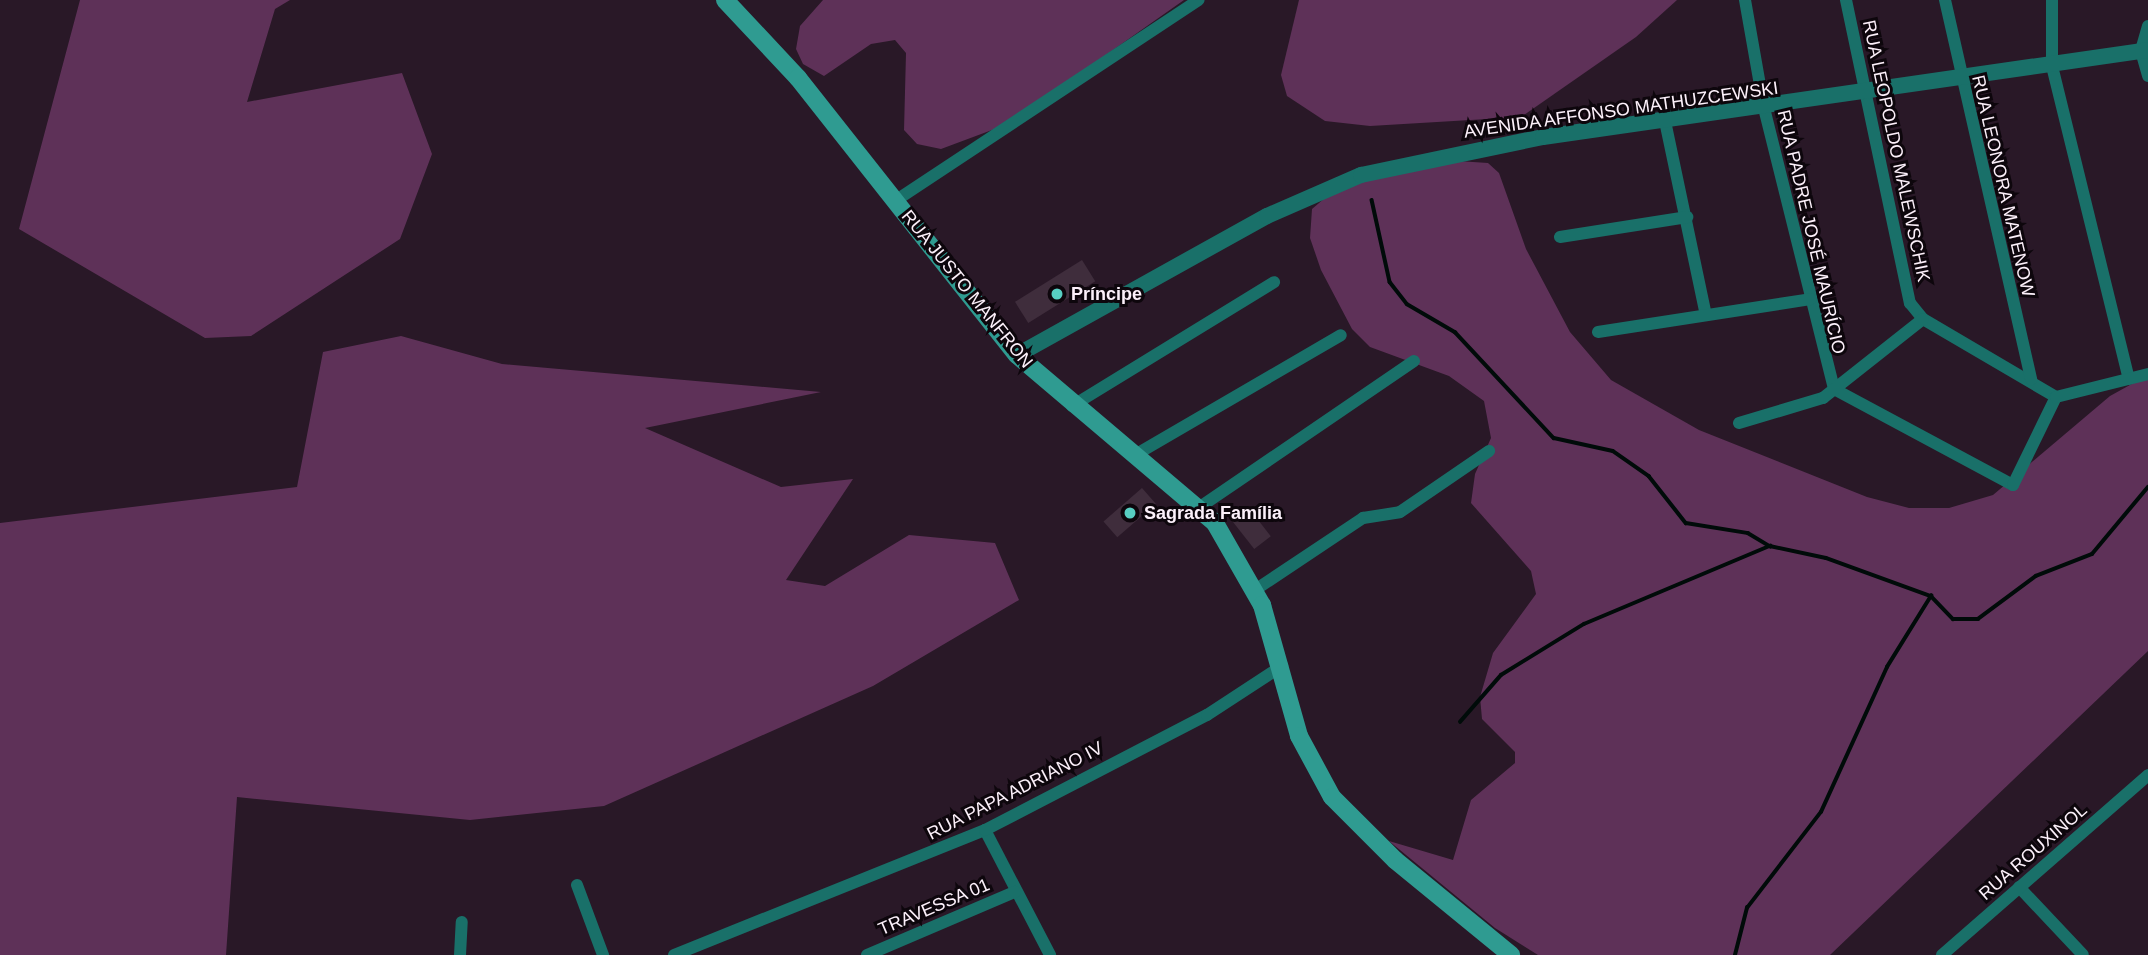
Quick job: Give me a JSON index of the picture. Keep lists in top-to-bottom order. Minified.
{"streets":{"main road":["RUA JUSTO MANFRON"],"street":["AVENIDA AFFONSO MATHUZCEWSKI","RUA LEOPOLDO MALEWSCHIK","RUA LEONORA MATENOW","RUA PADRE JOSÉ MAURÍCIO","RUA PAPA ADRIANO IV","RUA ROUXINOL","TRAVESSA 01"]},"crossings":[["AVENIDA AFFONSO MATHUZCEWSKI","RUA LEOPOLDO MALEWSCHIK"],["AVENIDA AFFONSO MATHUZCEWSKI","RUA LEONORA MATENOW"],["AVENIDA AFFONSO MATHUZCEWSKI","RUA PADRE JOSÉ MAURÍCIO"],["AVENIDA AFFONSO MATHUZCEWSKI","RUA JUSTO MANFRON"],["RUA JUSTO MANFRON","RUA PAPA ADRIANO IV"]],"places":["Príncipe","Sagrada Família"]}
